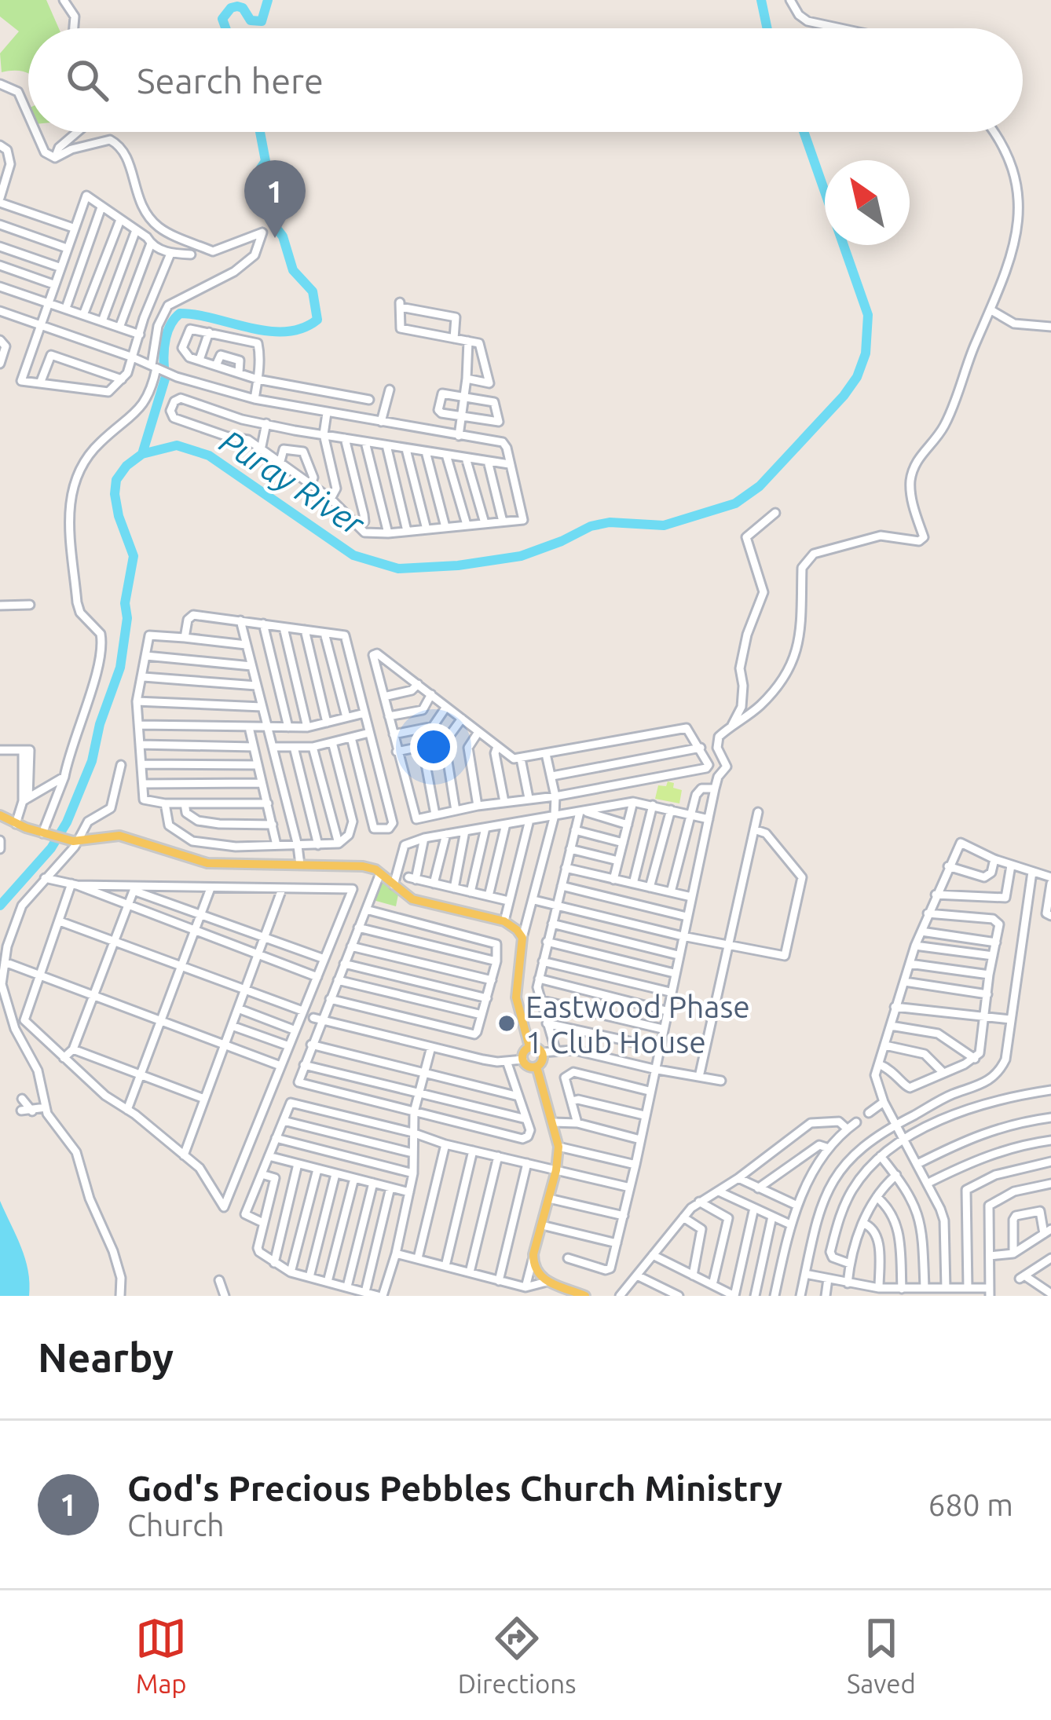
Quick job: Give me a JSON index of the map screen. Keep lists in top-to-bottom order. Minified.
{"water":["Puray River"],"places":["Eastwood Phase 1 Club House"],"north":"top left","page":{"search":"Search here","pins":"1","heading":"Nearby","list":[{"mark":"1","name":"God's Precious Pebbles Church Ministry","note":"Church","value":"680 m"}],"nav":["Map","Directions","Saved"]}}
